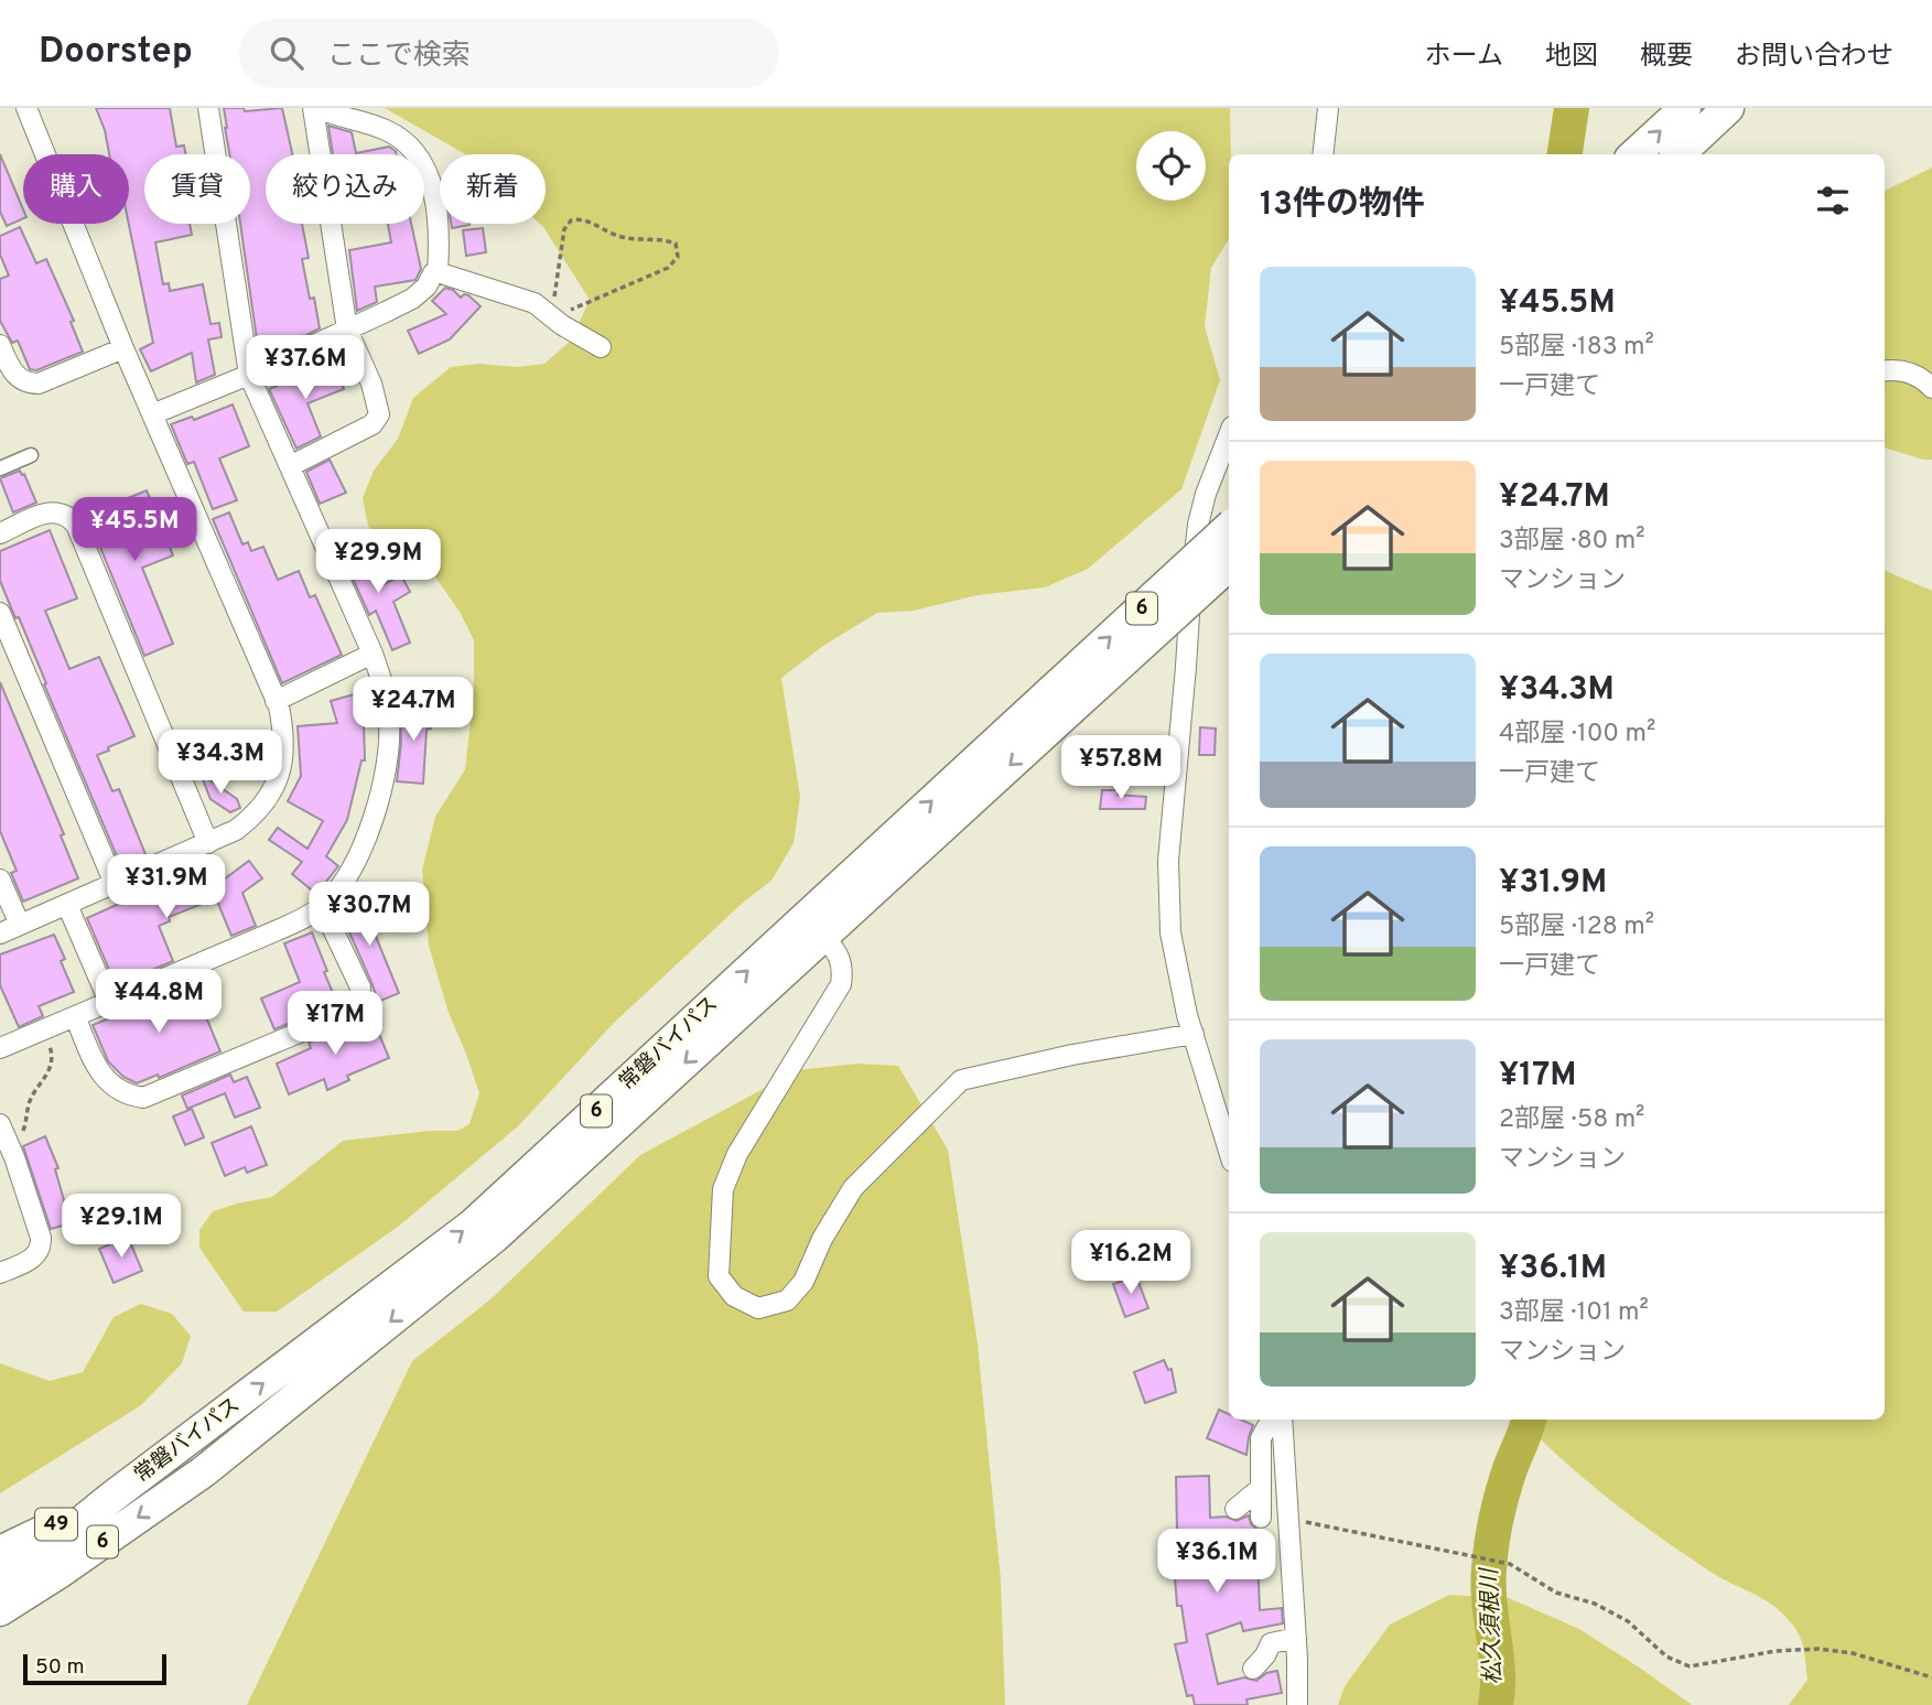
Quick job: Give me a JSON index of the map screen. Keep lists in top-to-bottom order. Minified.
{"streets":{"highway":["6","常磐バイパス","49"]},"crossings":[["常磐バイパス","49"]],"water":["松久須根川"],"scale_bar":"50 m","page":{"header":"Doorstep","search":"ここで検索","nav":["ホーム","地図","概要","お問い合わせ"],"chip":["購入","賃貸","絞り込み","新着"],"heading":"13件の物件","list":[{"name":"¥45.5M","note":"5部屋 · 183 m² · 一戸建て"},{"name":"¥24.7M","note":"3部屋 · 80 m² · マンション"},{"name":"¥34.3M","note":"4部屋 · 100 m² · 一戸建て"},{"name":"¥31.9M","note":"5部屋 · 128 m² · 一戸建て"},{"name":"¥17M","note":"2部屋 · 58 m² · マンション"},{"name":"¥36.1M","note":"3部屋 · 101 m² · マンション"}],"price":["¥37.6M","¥45.5M","¥29.9M","¥24.7M","¥34.3M","¥57.8M","¥31.9M","¥30.7M","¥44.8M","¥17M","¥29.1M","¥16.2M","¥36.1M"],"scale":"50 m"}}
